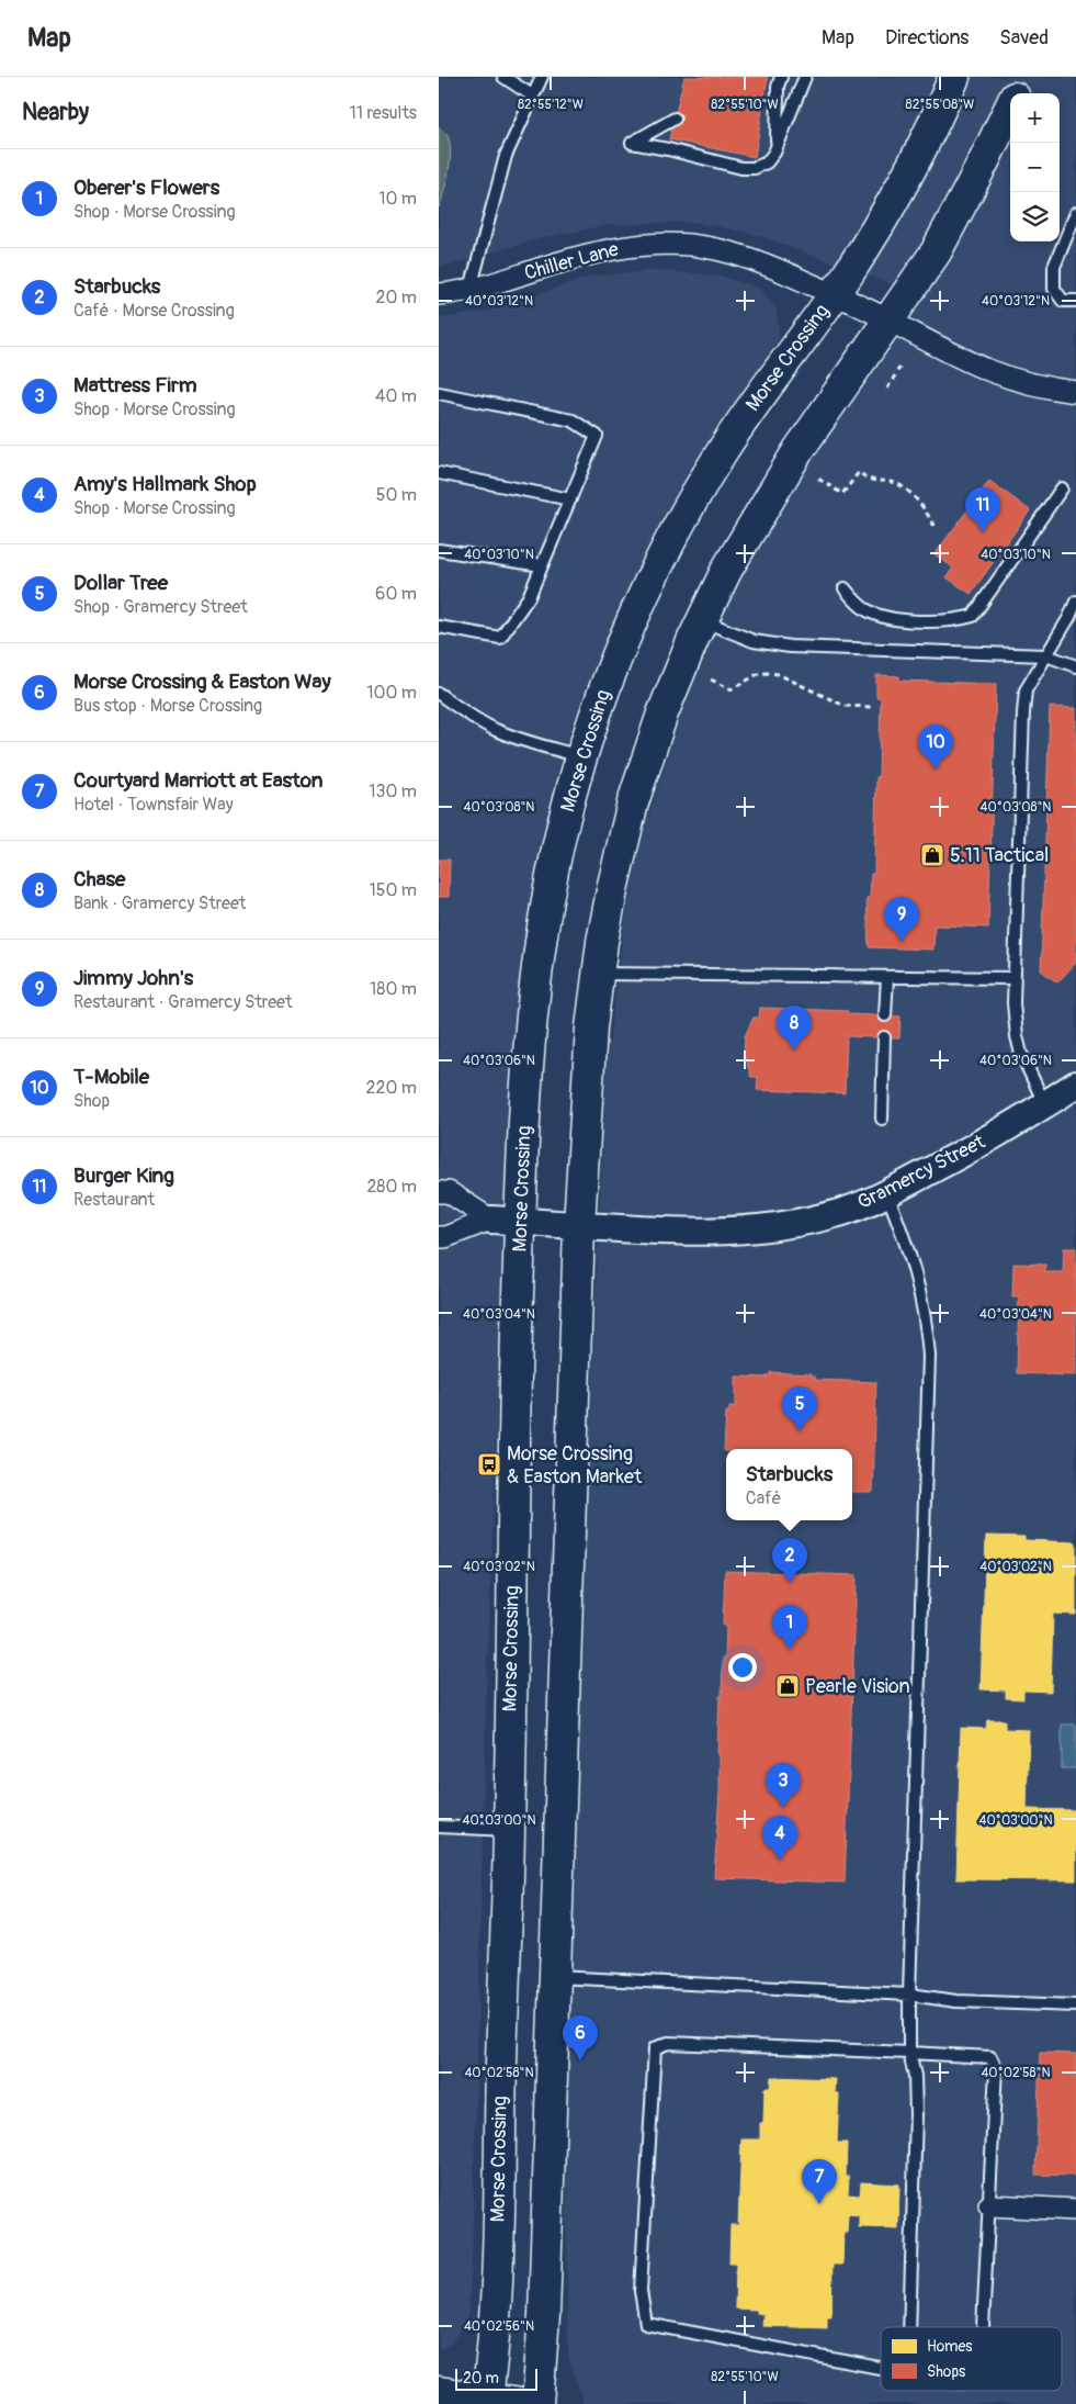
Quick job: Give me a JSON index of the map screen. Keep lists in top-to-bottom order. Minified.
{"streets":{"main road":["Morse Crossing"],"street":["Chiller Lane","Gramercy Street"]},"crossings":[["Chiller Lane","Morse Crossing"],["Morse Crossing","Gramercy Street"]],"places":{"shop":["5.11 Tactical","Pearle Vision"],"bus stop":["Morse Crossing & Easton Market"]},"legend":["Homes","Shops"],"scale_bar":"20 m","page":{"header":"Map","nav":["Map","Directions","Saved"],"heading":["Nearby","11 results"],"map_buttons":["+","−"],"list":[{"mark":"1","name":"Oberer's Flowers","note":"Shop · Morse Crossing","value":"10 m"},{"mark":"2","name":"Starbucks","note":"Café · Morse Crossing","value":"20 m"},{"mark":"3","name":"Mattress Firm","note":"Shop · Morse Crossing","value":"40 m"},{"mark":"4","name":"Amy's Hallmark Shop","note":"Shop · Morse Crossing","value":"50 m"},{"mark":"5","name":"Dollar Tree","note":"Shop · Gramercy Street","value":"60 m"},{"mark":"6","name":"Morse Crossing & Easton Way","note":"Bus stop · Morse Crossing","value":"100 m"},{"mark":"7","name":"Courtyard Marriott at Easton","note":"Hotel · Townsfair Way","value":"130 m"},{"mark":"8","name":"Chase","note":"Bank · Gramercy Street","value":"150 m"},{"mark":"9","name":"Jimmy John's","note":"Restaurant · Gramercy Street","value":"180 m"},{"mark":"10","name":"T-Mobile","note":"Shop","value":"220 m"},{"mark":"11","name":"Burger King","note":"Restaurant","value":"280 m"}],"pins":["11","10","9","8","5","2","1","3","4","6","7"],"popup":["Starbucks","Café"],"scale":"20 m"},"coordinates":["82°55'12\"W","82°55'10\"W","82°55'08\"W","40°03'12\"N","40°03'10\"N","40°03'08\"N","40°03'06\"N","40°03'04\"N","40°03'02\"N","40°03'00\"N","40°02'58\"N","40°02'56\"N"]}
